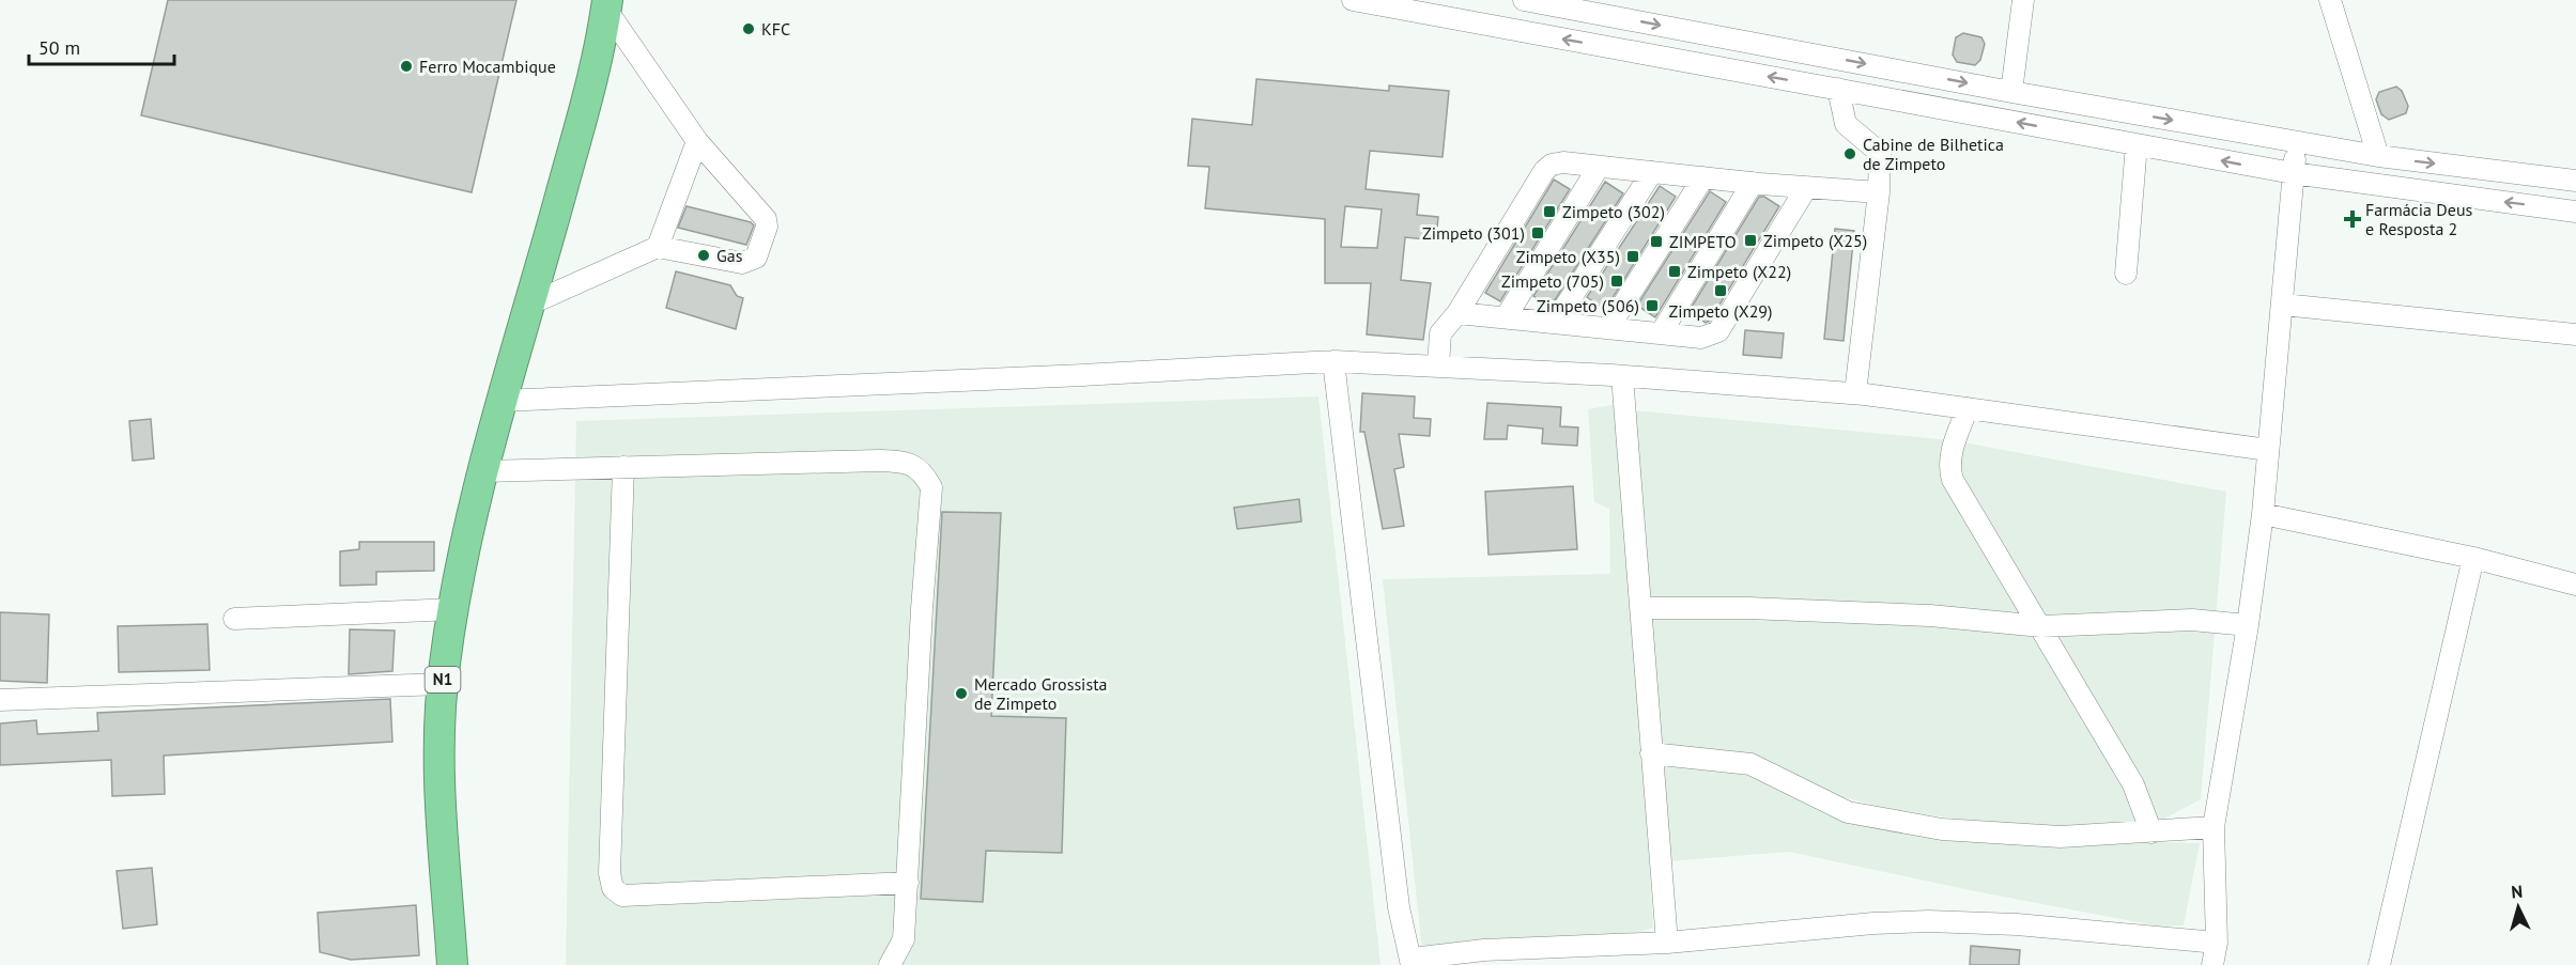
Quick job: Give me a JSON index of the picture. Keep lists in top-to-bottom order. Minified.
{"streets":{"highway":["N1"]},"places":{"other":["KFC","Ferro Mocambique","Cabine de Bilhetica de Zimpeto","Gas","Mercado Grossista de Zimpeto"],"transit":["Zimpeto (302)","Zimpeto (301)","Zimpeto (X25)","ZIMPETO","Zimpeto (X35)","Zimpeto (X22)","Zimpeto (705)","Zimpeto (X29)","Zimpeto (506)"],"health":["Farmácia Deus e Resposta 2"]},"scale_bar":"50 m","north":"top"}
